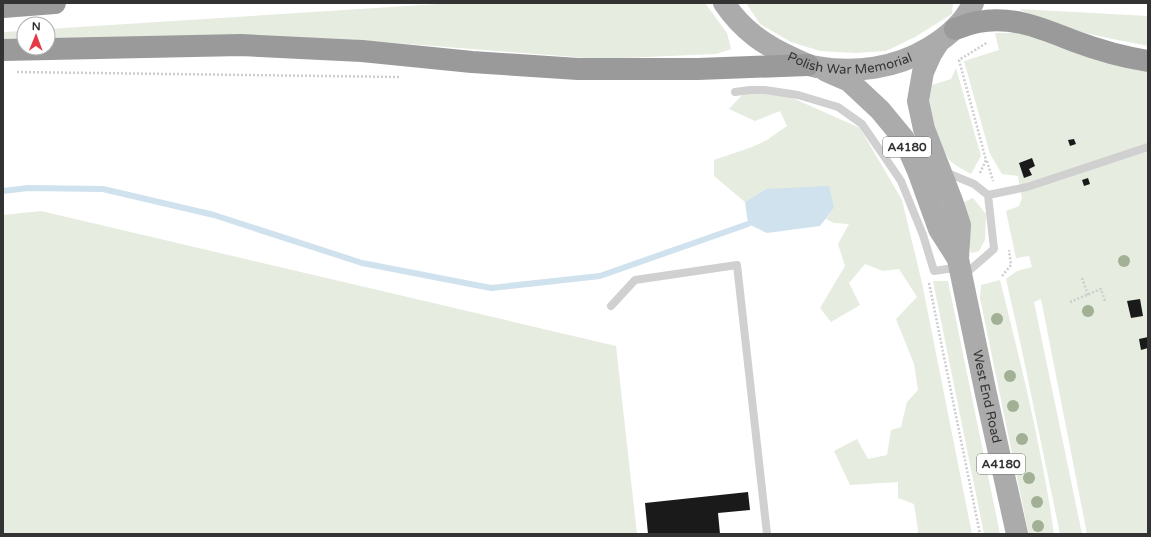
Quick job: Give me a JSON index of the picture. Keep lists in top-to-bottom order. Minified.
{"streets":{"main road":["Polish War Memorial","A4180","West End Road"]},"crossings":[["Polish War Memorial","West End Road"]],"north":"top"}
